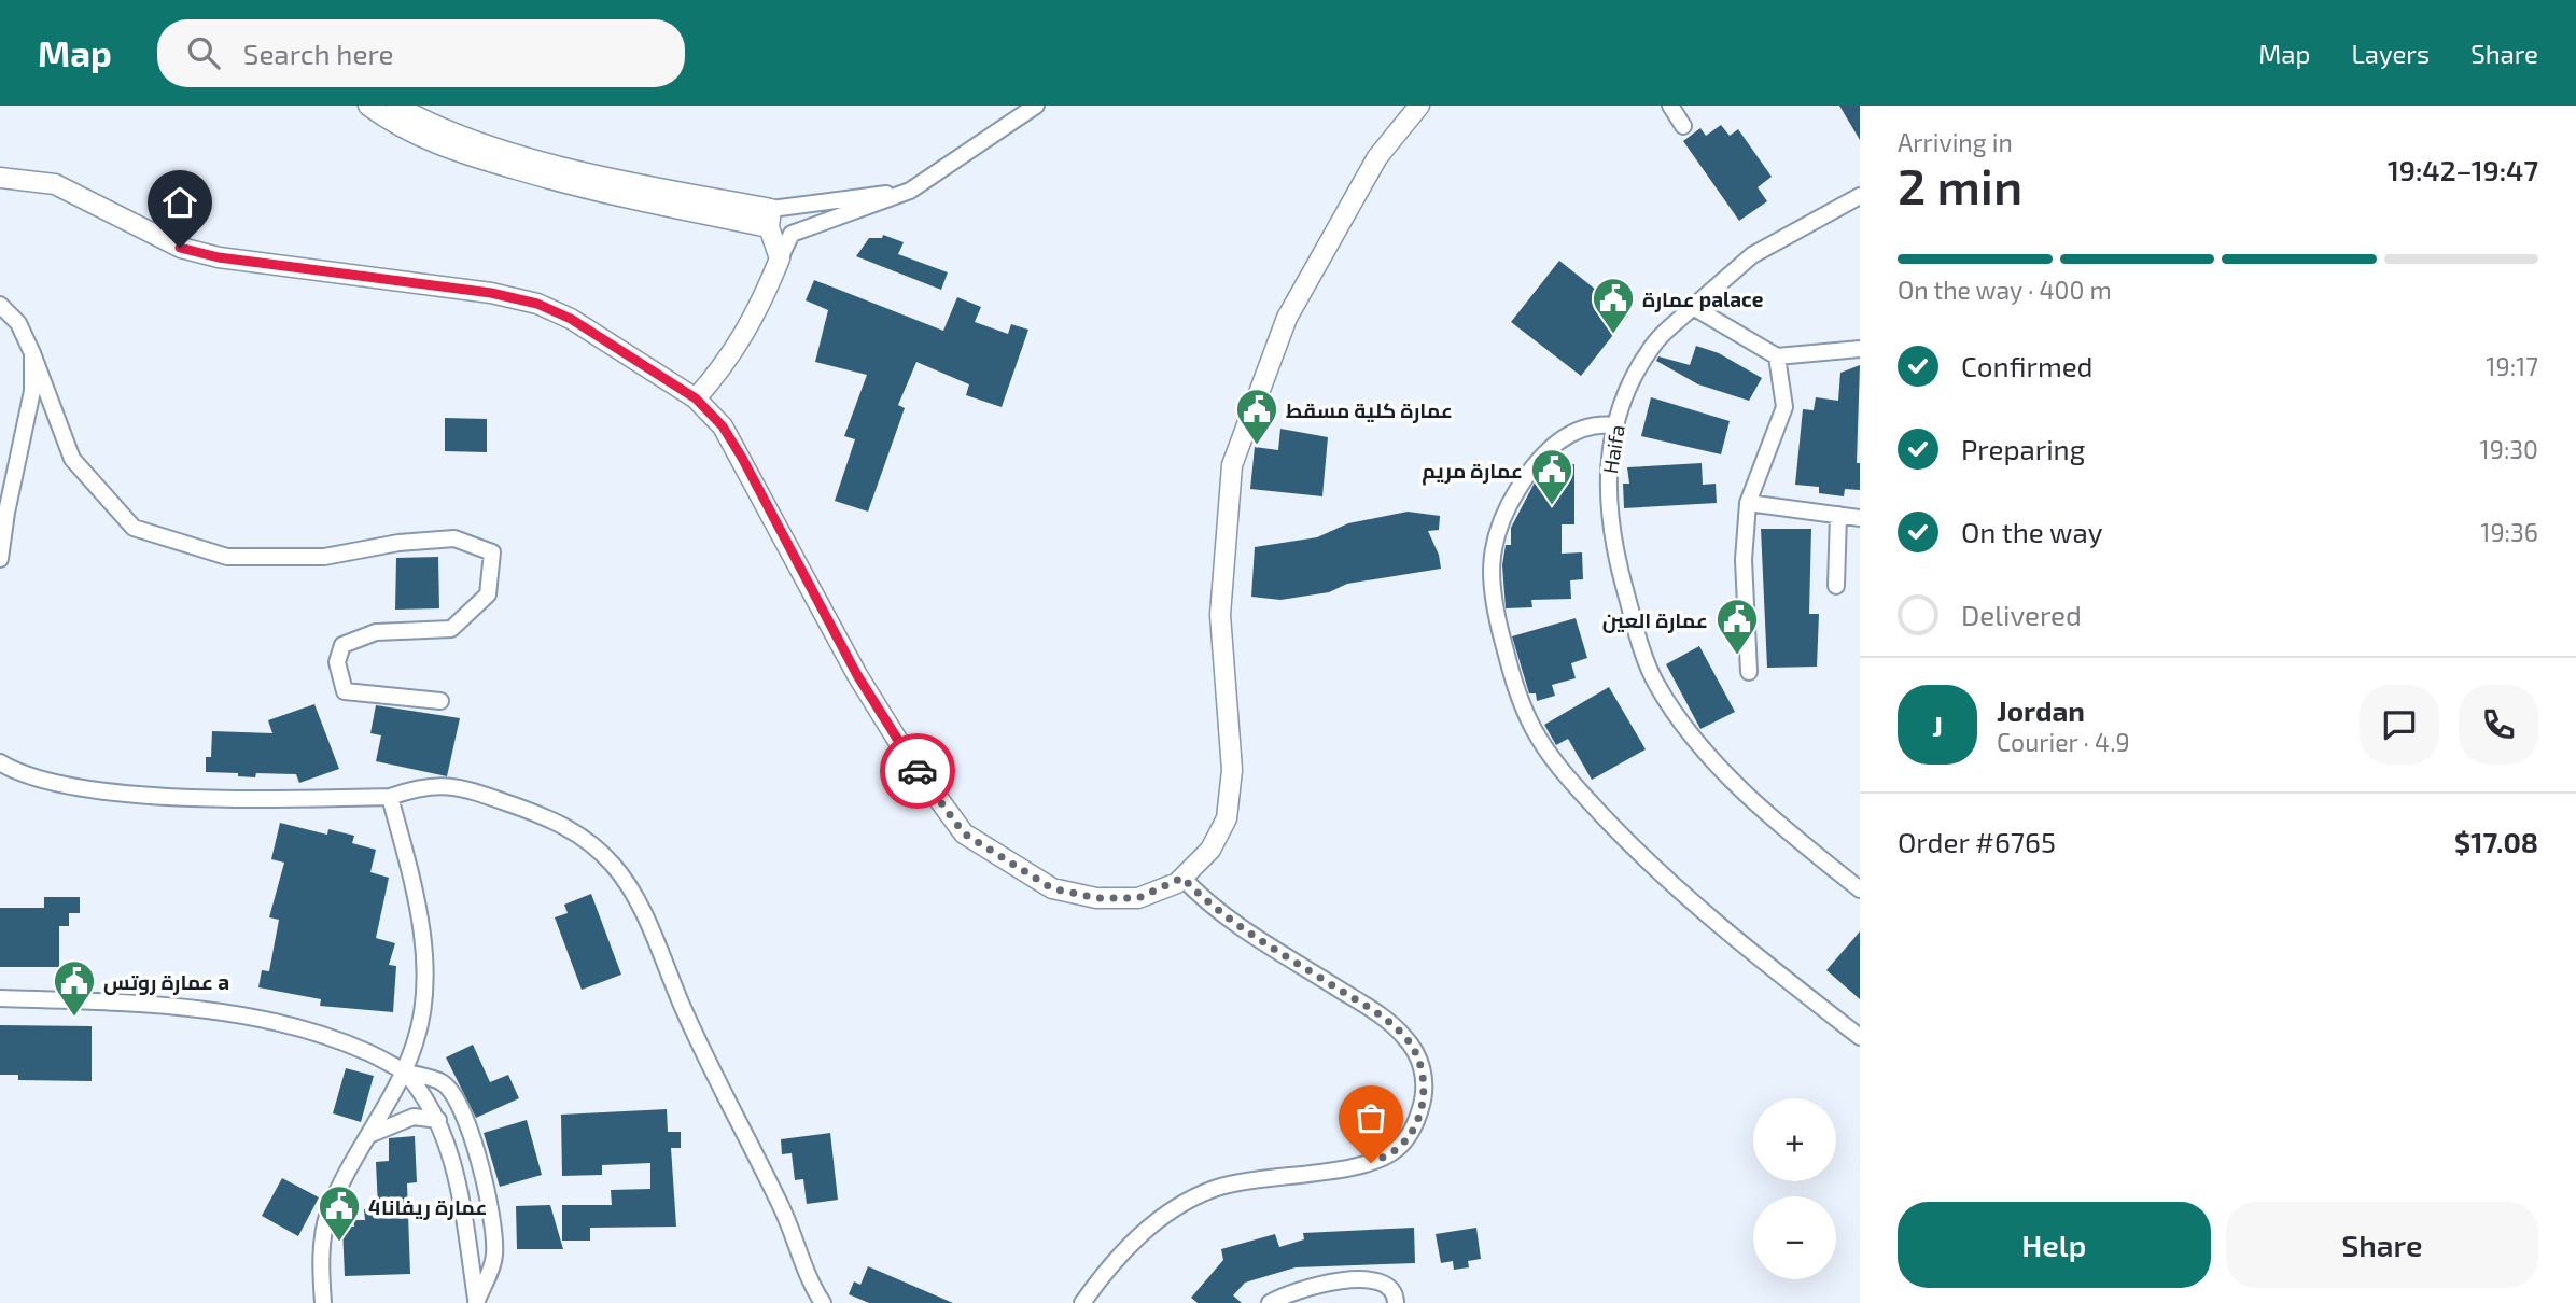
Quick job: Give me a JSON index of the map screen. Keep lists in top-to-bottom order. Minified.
{"streets":{"street":["Haifa"]},"places":{"public building":["عمارة palace","عمارة كلية مسقط","عمارة مريم","عمارة العين","عمارة روتس a","عمارة ريفانا4"]},"page":{"header":"Map","search":"Search here","nav":["Map","Layers","Share"],"heading":["2 min","Arriving in","19:42–19:47"],"panel":["Jordan","Courier · 4.9","Order #6765","$17.08"],"bar":"On the way · 400 m","list":[["Confirmed","19:17"],["Preparing","19:30"],["On the way","19:36"],"Delivered"],"round":"J","map_buttons":["+","−"],"buttons":["Help","Share"]}}
